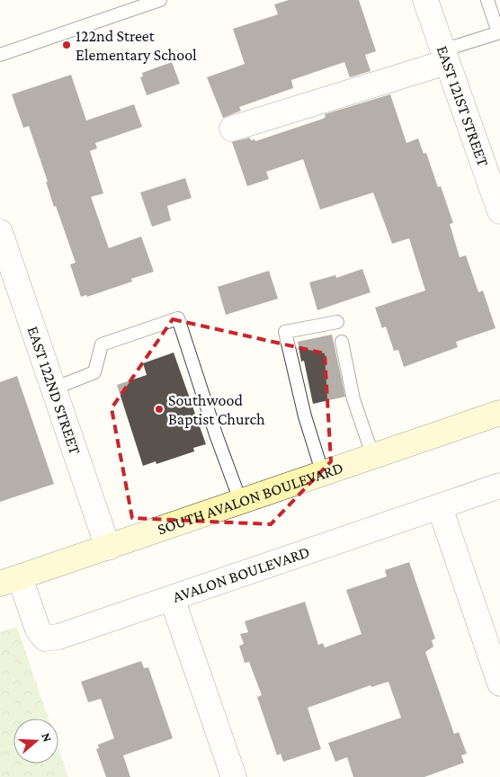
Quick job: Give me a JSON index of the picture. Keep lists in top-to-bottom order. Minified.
{"streets":{"main road":["SOUTH AVALON BOULEVARD"],"street":["EAST 121ST STREET","EAST 122ND STREET","AVALON BOULEVARD"]},"crossings":[["EAST 122ND STREET","SOUTH AVALON BOULEVARD"],["SOUTH AVALON BOULEVARD","AVALON BOULEVARD"]],"places":["122nd Street Elementary School","Southwood Baptist Church"],"north":"right"}
